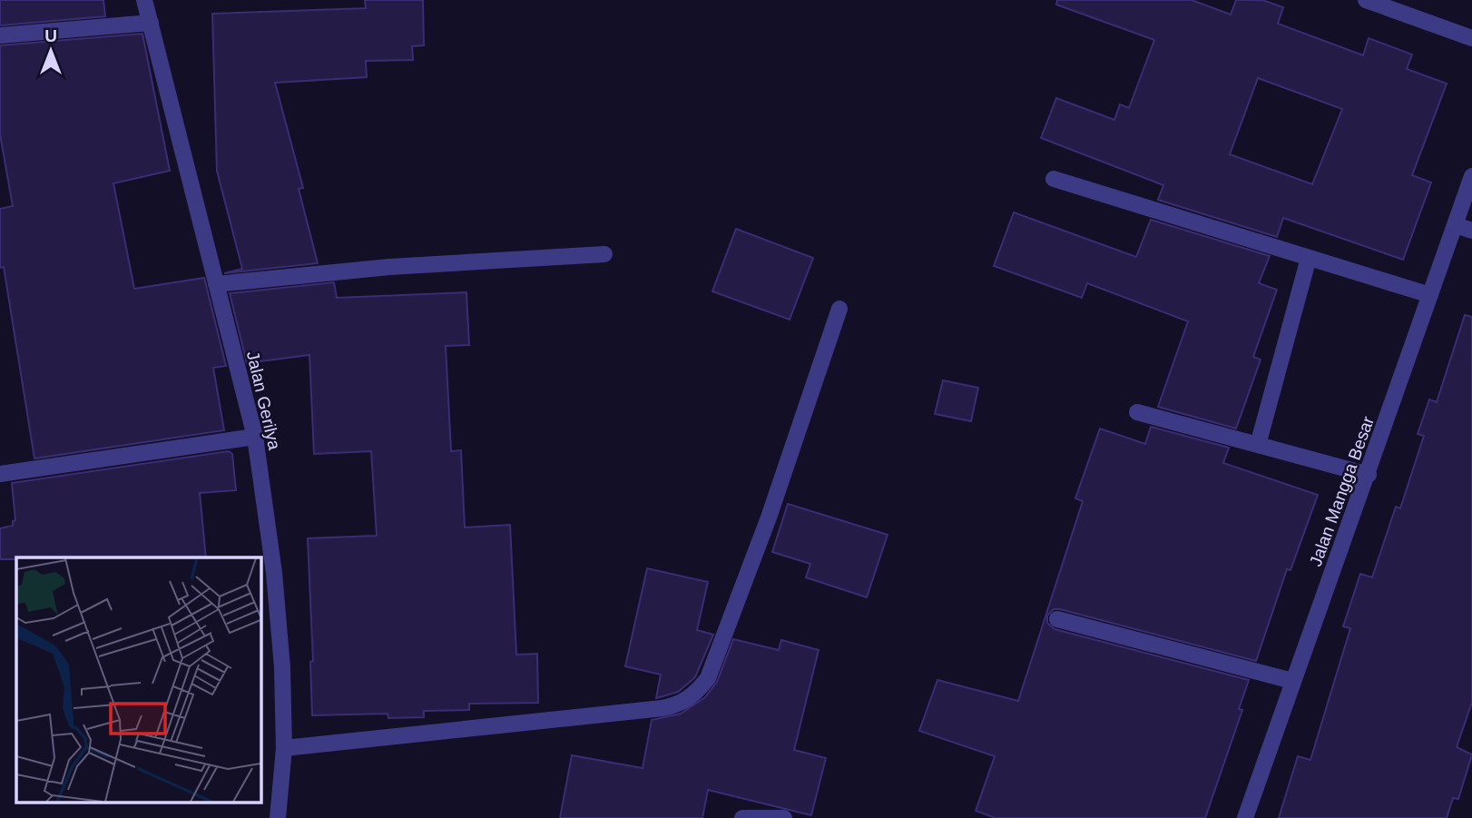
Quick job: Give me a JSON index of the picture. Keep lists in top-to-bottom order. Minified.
{"streets":{"street":["Jalan Gerilya","Jalan Mangga Besar"]},"north":"top"}
